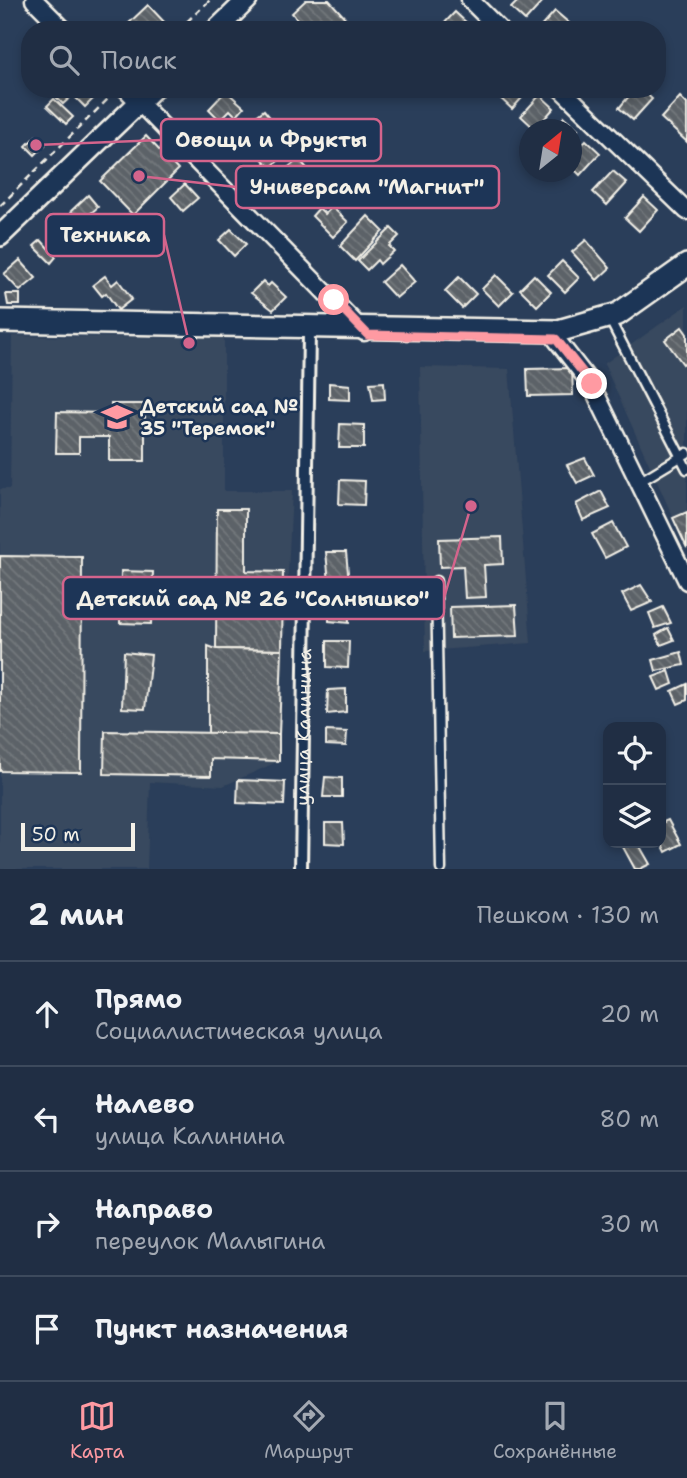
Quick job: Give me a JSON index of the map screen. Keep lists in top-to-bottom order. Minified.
{"streets":{"street":["улица Калинина"]},"places":{"other":["Овощи и Фрукты","Универсам \"Магнит\"","Техника","Детский сад № 26 \"Солнышко\""],"school or university":["Детский сад № 35 \"Теремок\""]},"scale_bar":"50 m","north":"top right","page":{"search":"Поиск","scale":"50 m","heading":["2 мин","Пешком · 130 m"],"list":[["Прямо","Социалистическая улица","20 m"],["Налево","улица Калинина","80 m"],["Направо","переулок Малыгина","30 m"],"Пункт назначения"],"nav":["Карта","Маршрут","Сохранённые"]}}
